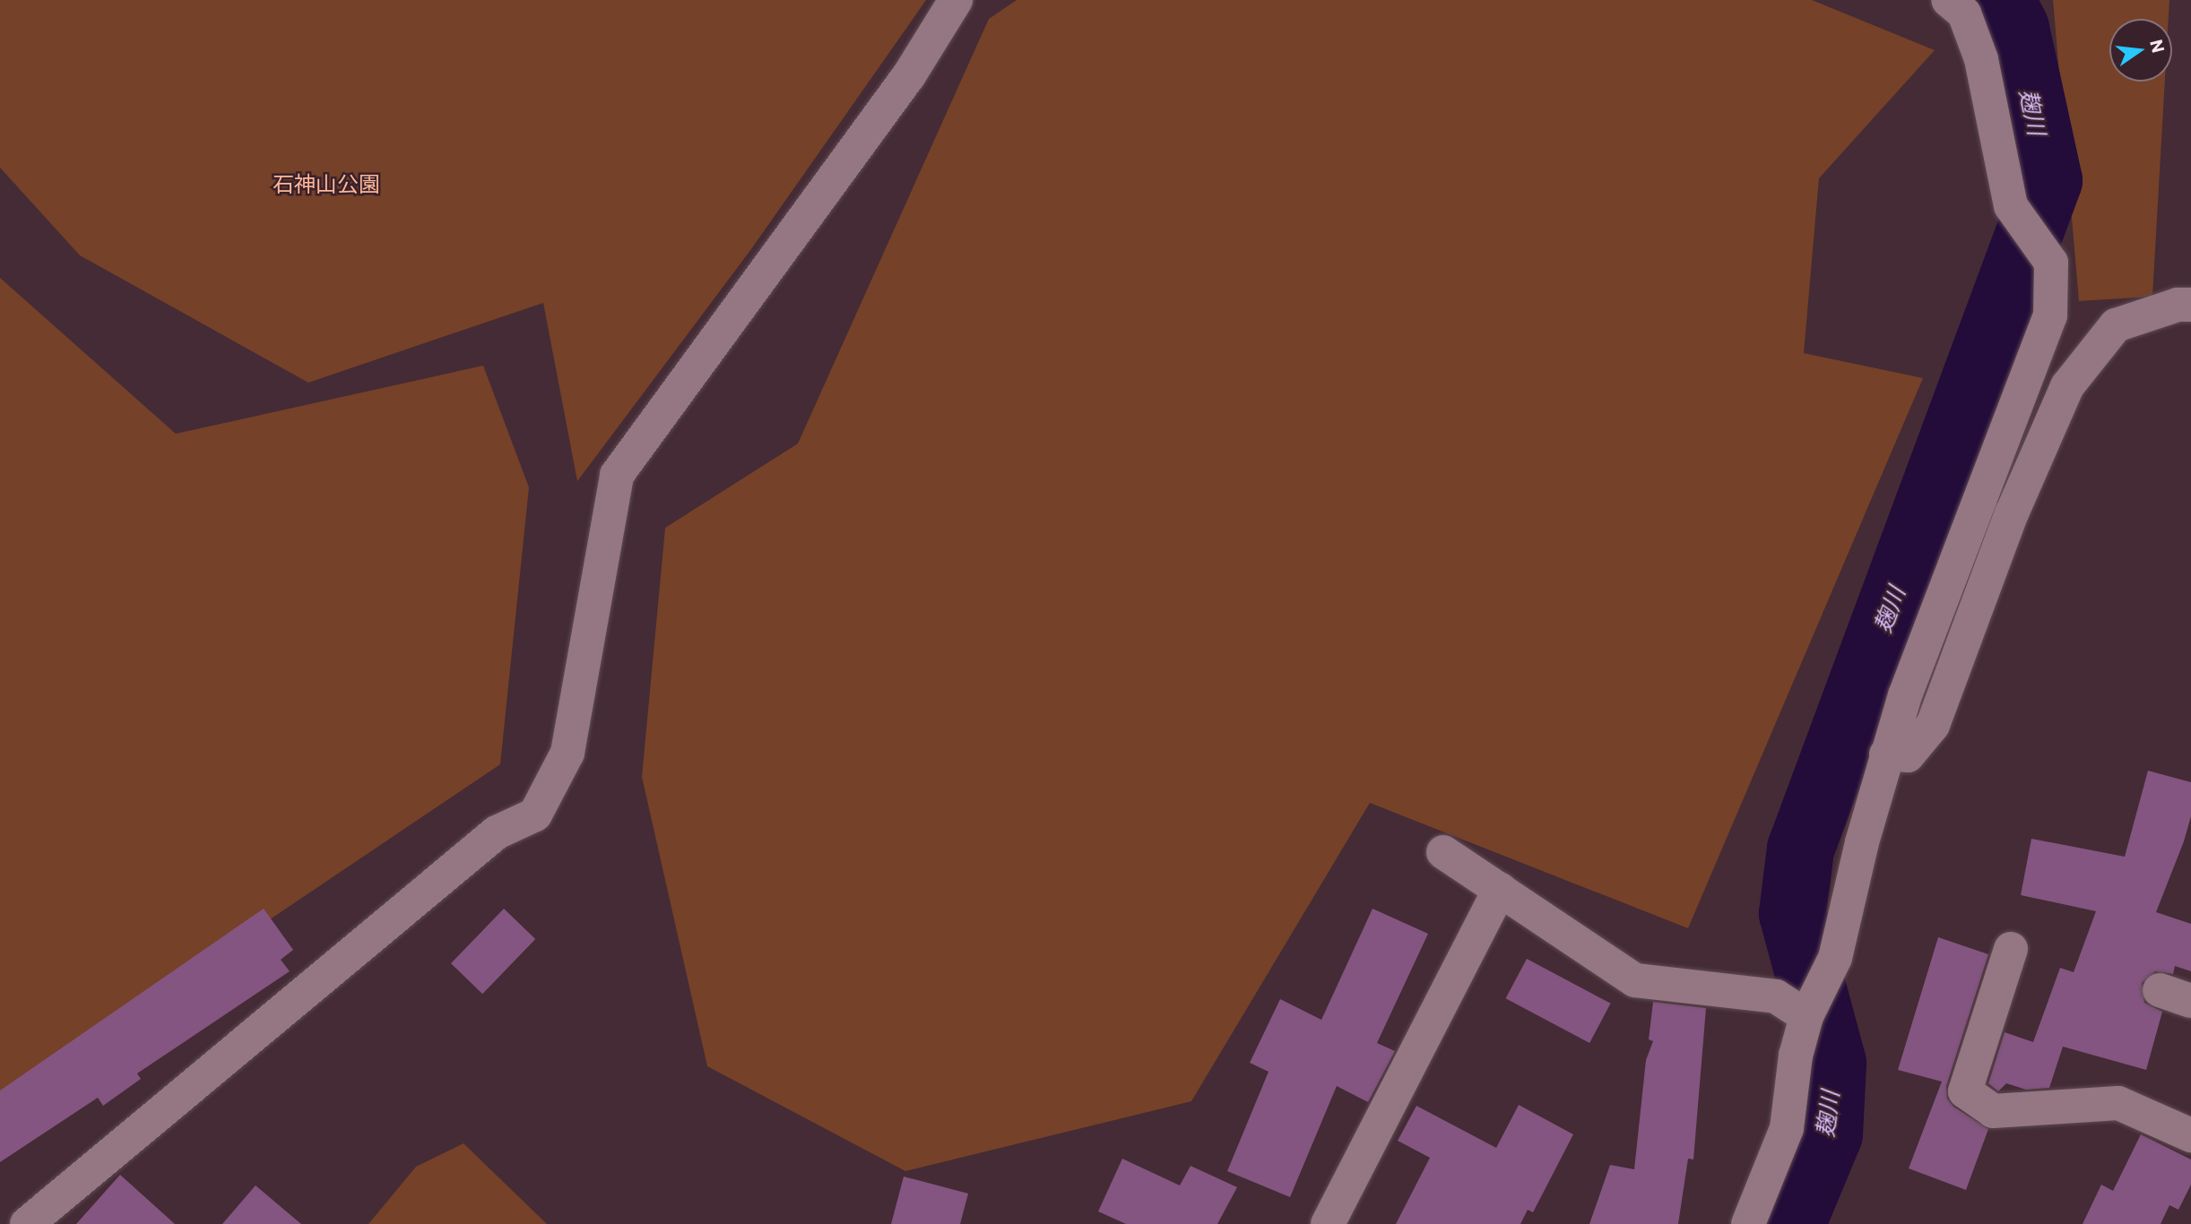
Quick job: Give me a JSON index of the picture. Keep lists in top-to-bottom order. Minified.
{"water":["麹川"],"parks":["石神山公園"],"north":"right"}
